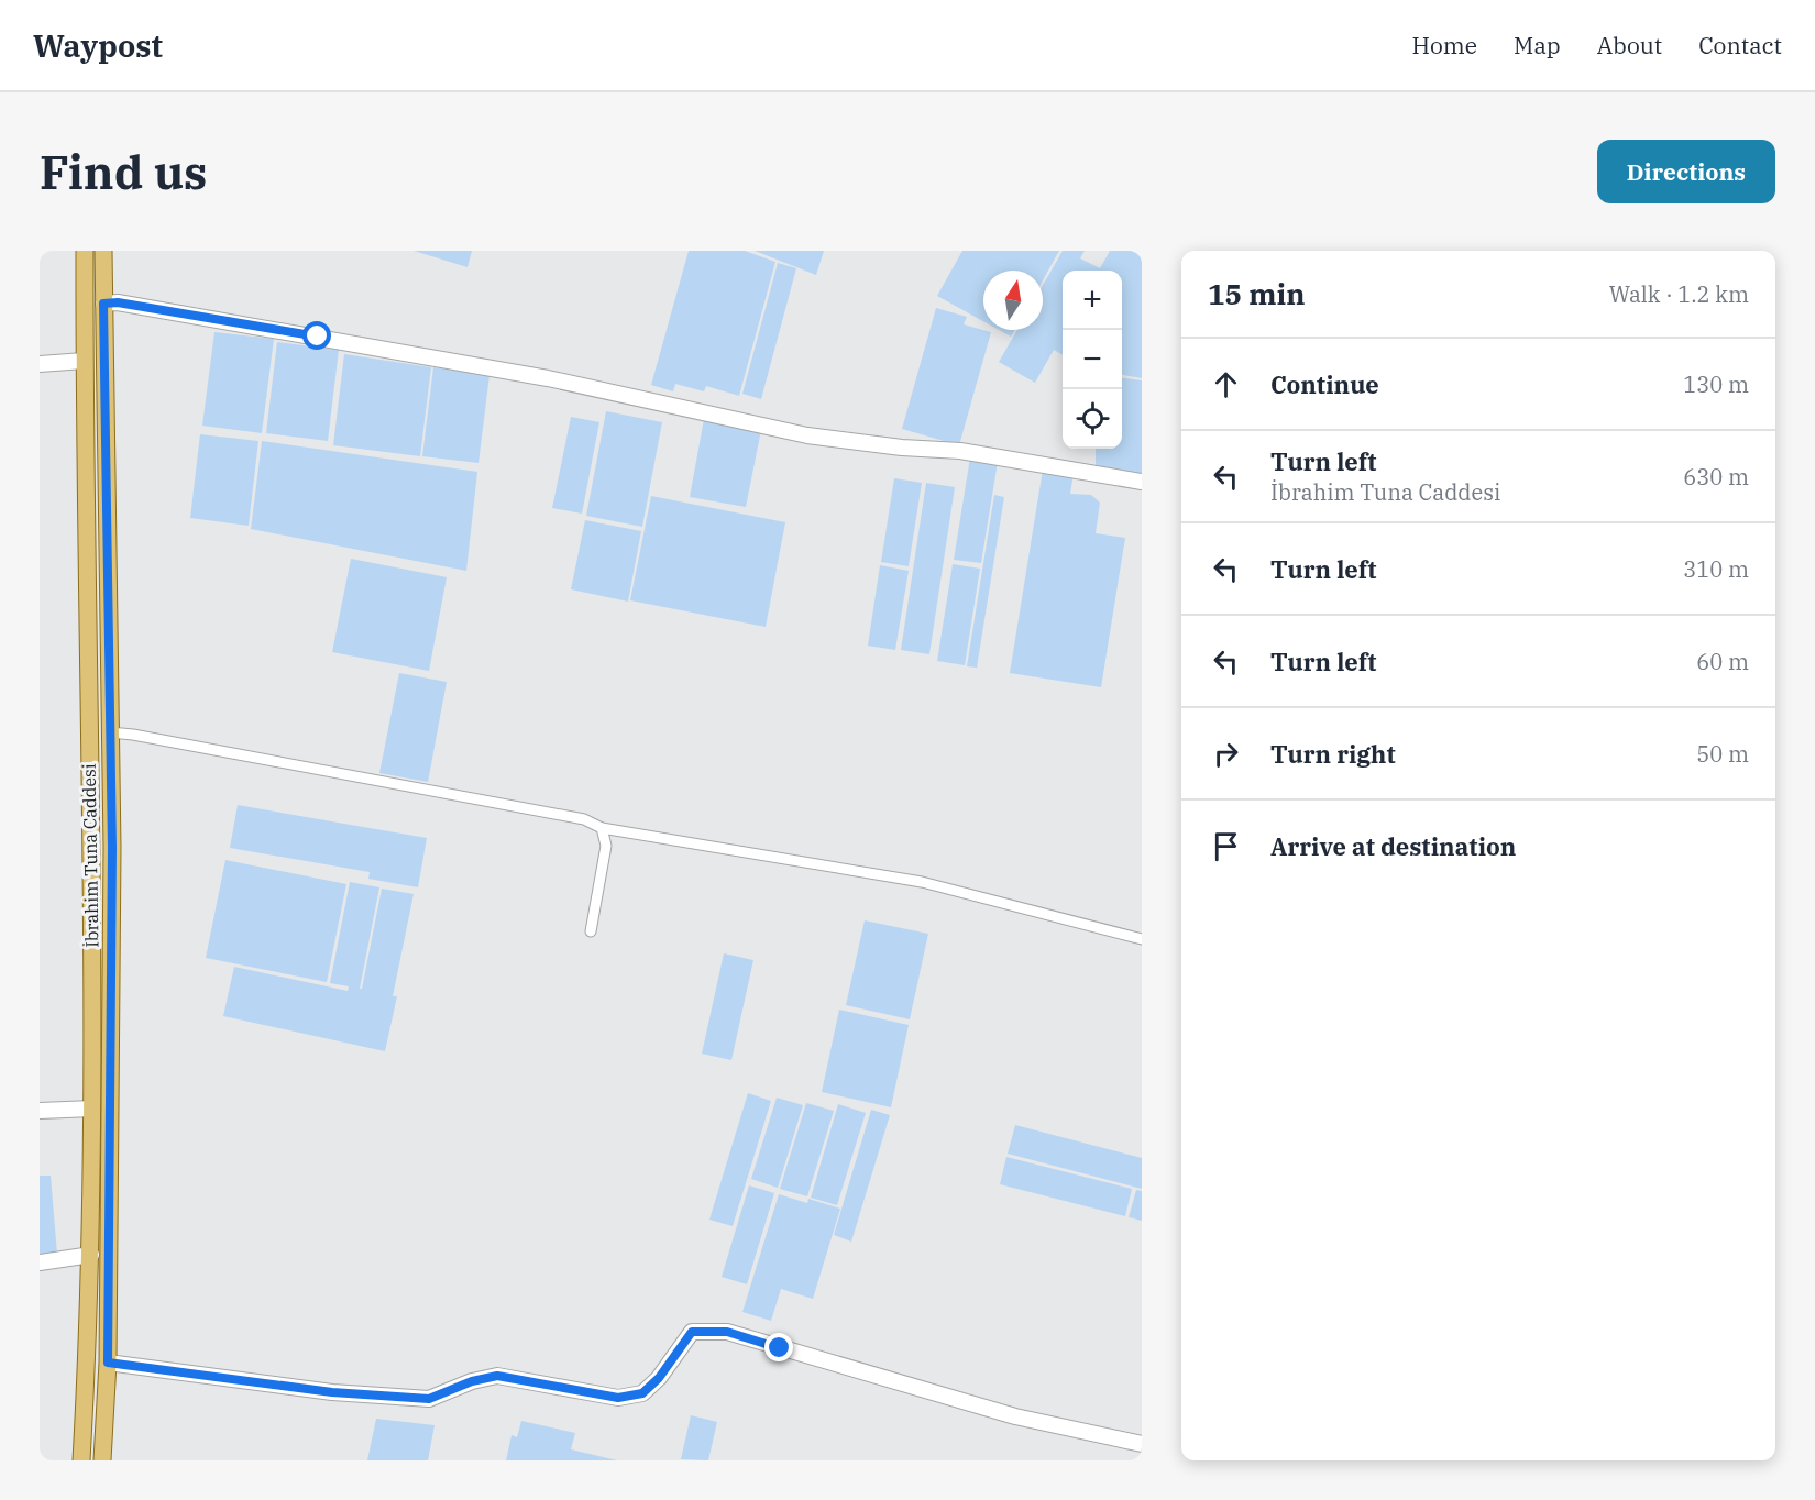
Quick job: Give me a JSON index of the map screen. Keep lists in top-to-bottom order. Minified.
{"streets":{"main road":["İbrahim Tuna Caddesi"]},"north":"top","page":{"header":"Waypost","nav":["Home","Map","About","Contact"],"buttons":"Directions","title":"Find us","heading":["15 min","Walk · 1.2 km"],"map_buttons":["+","−"],"list":[["Continue","130 m"],["Turn left","İbrahim Tuna Caddesi","630 m"],["Turn left","310 m"],["Turn left","60 m"],["Turn right","50 m"],"Arrive at destination"]}}
